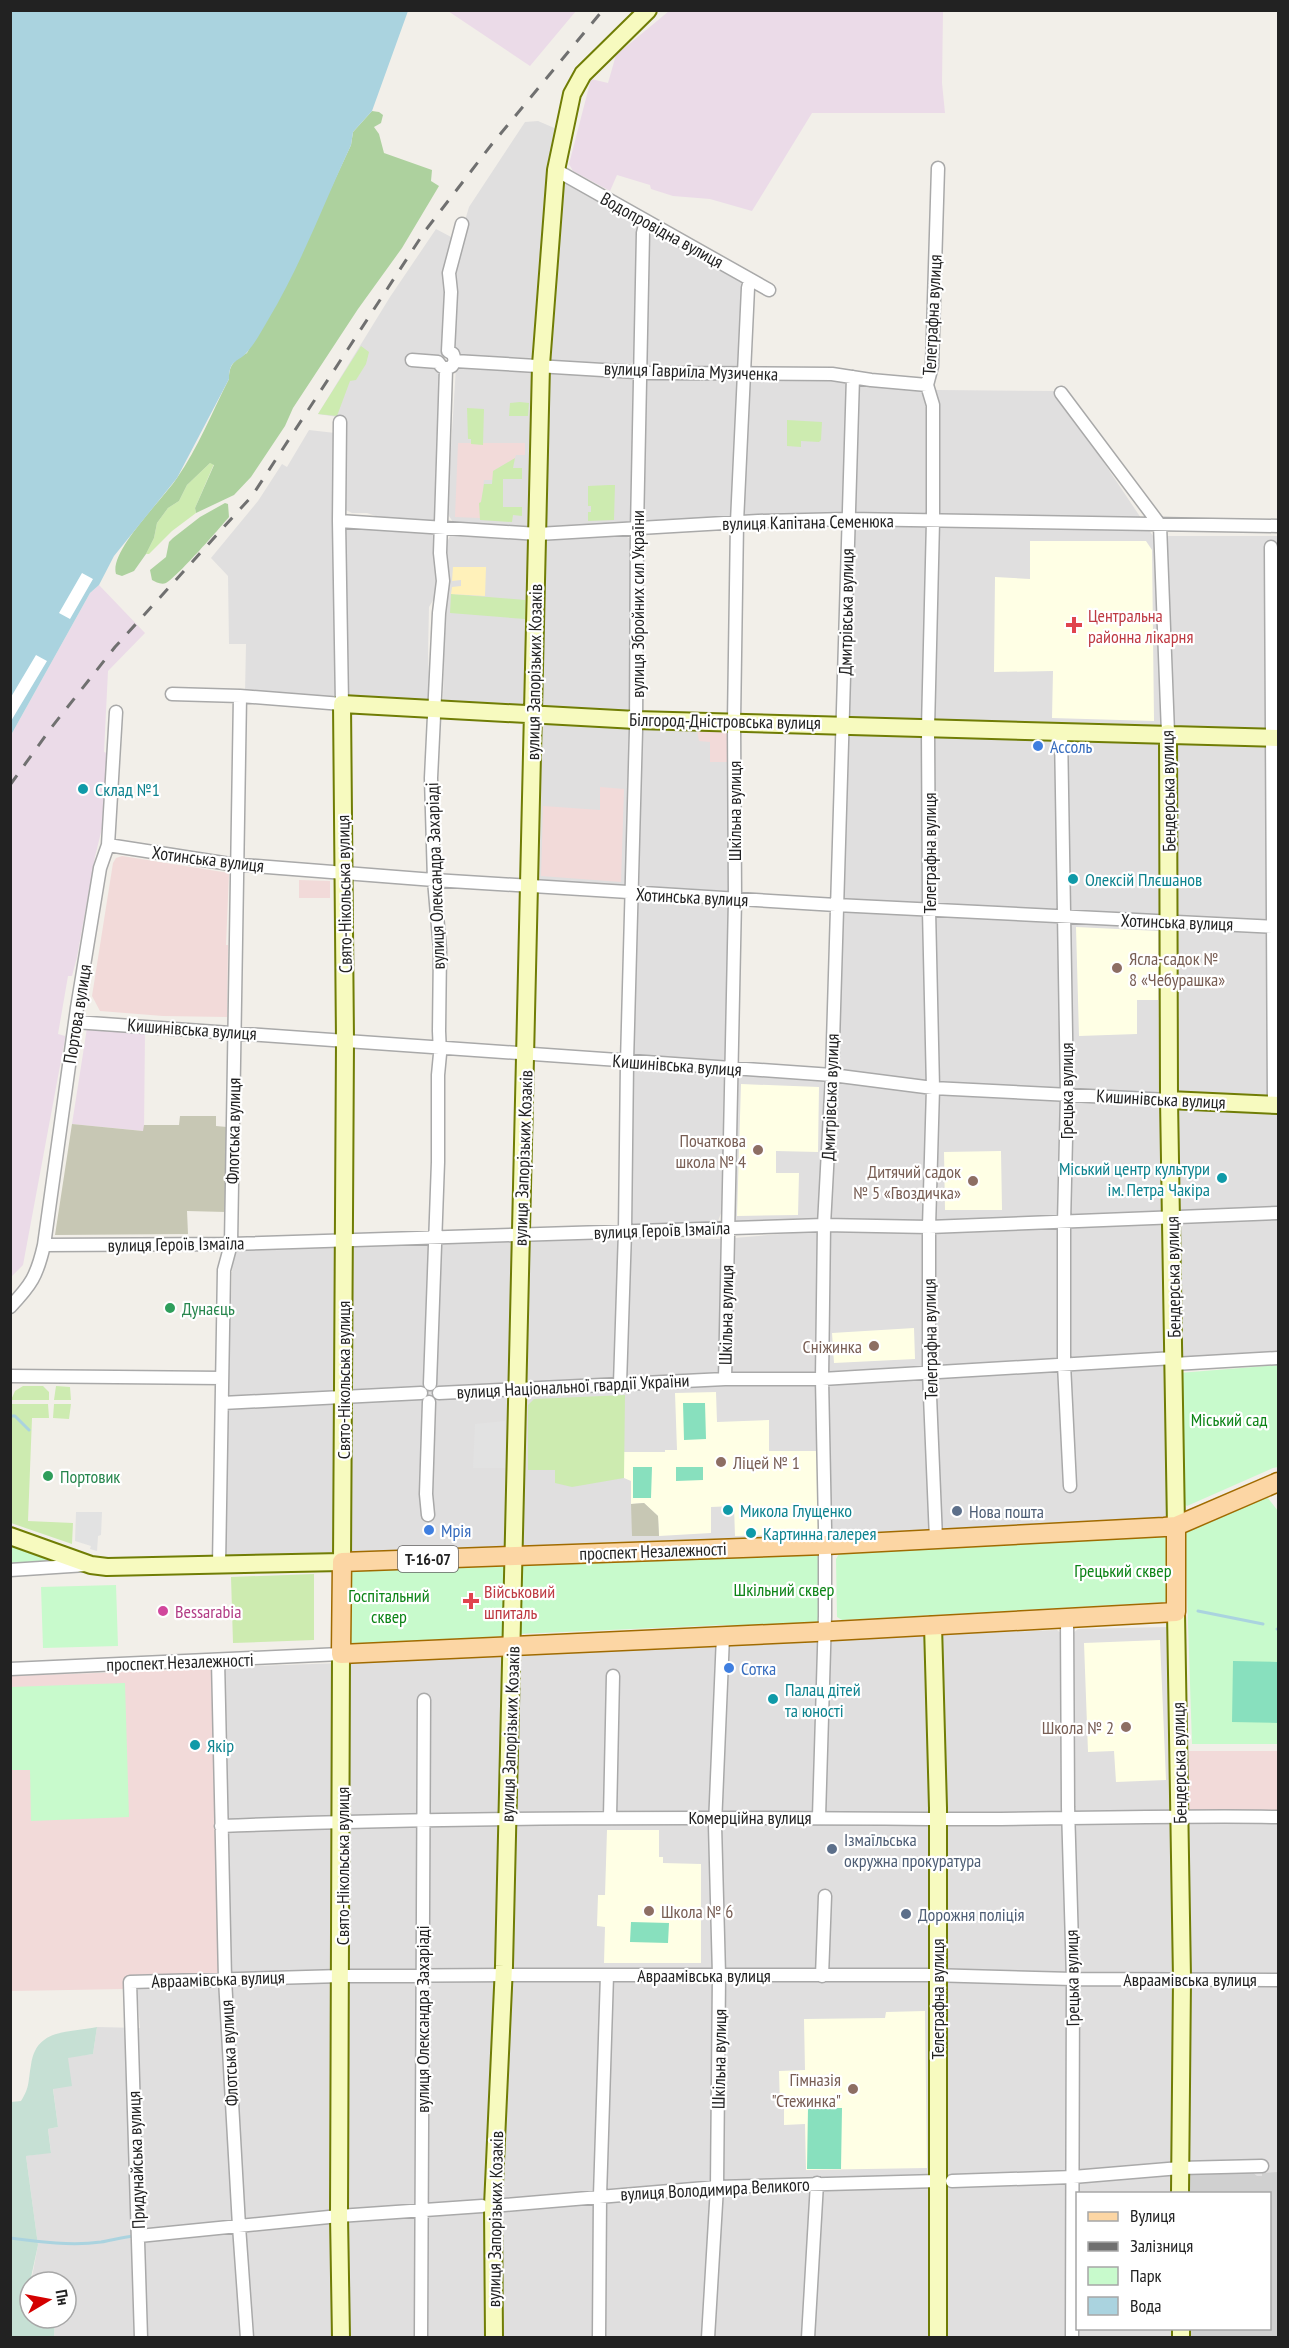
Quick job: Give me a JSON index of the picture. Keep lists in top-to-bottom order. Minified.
{"streets":{"main road":["Телеграфна вулиця","вулиця Запорізьких Козаків","Білгород-Дністровська вулиця","Бендерська вулиця","Свято-Нікольська вулиця","Кишинівська вулиця","проспект Незалежності","Т-16-07"],"street":["Водопровідна вулиця","вулиця Гавриїла Музиченка","вулиця Капітана Семенюка","вулиця Збройних сил України","Дмитрівська вулиця","Шкільна вулиця","Хотинська вулиця","вулиця Олександра Захаріаді","Портова вулиця","Грецька вулиця","Флотська вулиця","вулиця Героїв Ізмаїла","вулиця Національної гвардії України","Комерційна вулиця","Авраамівська вулиця","Придунайська вулиця","вулиця Володимира Великого"]},"crossings":[["Водопровідна вулиця","вулиця Збройних сил України"],["Водопровідна вулиця","вулиця Запорізьких Козаків"],["Водопровідна вулиця","Шкільна вулиця"],["Телеграфна вулиця","вулиця Гавриїла Музиченка"],["Телеграфна вулиця","вулиця Капітана Семенюка"],["Телеграфна вулиця","Білгород-Дністровська вулиця"],["Телеграфна вулиця","Хотинська вулиця"],["Телеграфна вулиця","Кишинівська вулиця"],["Телеграфна вулиця","вулиця Героїв Ізмаїла"],["Телеграфна вулиця","вулиця Національної гвардії України"],["Телеграфна вулиця","проспект Незалежності"],["Телеграфна вулиця","Комерційна вулиця"],["Телеграфна вулиця","Авраамівська вулиця"],["Телеграфна вулиця","вулиця Володимира Великого"],["вулиця Гавриїла Музиченка","вулиця Збройних сил України"],["вулиця Гавриїла Музиченка","Дмитрівська вулиця"],["вулиця Гавриїла Музиченка","вулиця Запорізьких Козаків"],["вулиця Гавриїла Музиченка","Шкільна вулиця"],["вулиця Гавриїла Музиченка","вулиця Олександра Захаріаді"],["вулиця Капітана Семенюка","вулиця Збройних сил України"],["вулиця Капітана Семенюка","Дмитрівська вулиця"],["вулиця Капітана Семенюка","вулиця Запорізьких Козаків"],["вулиця Капітана Семенюка","Бендерська вулиця"],["вулиця Капітана Семенюка","Шкільна вулиця"],["вулиця Капітана Семенюка","вулиця Олександра Захаріаді"],["вулиця Капітана Семенюка","Свято-Нікольська вулиця"],["вулиця Збройних сил України","Білгород-Дністровська вулиця"],["вулиця Збройних сил України","Хотинська вулиця"],["вулиця Збройних сил України","Кишинівська вулиця"],["вулиця Збройних сил України","вулиця Героїв Ізмаїла"],["вулиця Збройних сил України","вулиця Національної гвардії України"],["Дмитрівська вулиця","Білгород-Дністровська вулиця"],["Дмитрівська вулиця","Хотинська вулиця"],["Дмитрівська вулиця","Кишинівська вулиця"],["Дмитрівська вулиця","вулиця Героїв Ізмаїла"],["Дмитрівська вулиця","вулиця Національної гвардії України"],["Дмитрівська вулиця","проспект Незалежності"],["Дмитрівська вулиця","Комерційна вулиця"],["вулиця Запорізьких Козаків","Білгород-Дністровська вулиця"],["вулиця Запорізьких Козаків","Хотинська вулиця"],["вулиця Запорізьких Козаків","Кишинівська вулиця"],["вулиця Запорізьких Козаків","вулиця Героїв Ізмаїла"],["вулиця Запорізьких Козаків","вулиця Національної гвардії України"],["вулиця Запорізьких Козаків","проспект Незалежності"],["вулиця Запорізьких Козаків","Комерційна вулиця"],["вулиця Запорізьких Козаків","Авраамівська вулиця"],["вулиця Запорізьких Козаків","вулиця Володимира Великого"],["Білгород-Дністровська вулиця","Бендерська вулиця"],["Білгород-Дністровська вулиця","Шкільна вулиця"],["Білгород-Дністровська вулиця","вулиця Олександра Захаріаді"],["Білгород-Дністровська вулиця","Свято-Нікольська вулиця"],["Білгород-Дністровська вулиця","Грецька вулиця"],["Білгород-Дністровська вулиця","Флотська вулиця"],["Бендерська вулиця","Хотинська вулиця"],["Бендерська вулиця","Кишинівська вулиця"],["Бендерська вулиця","вулиця Героїв Ізмаїла"],["Бендерська вулиця","вулиця Національної гвардії України"],["Бендерська вулиця","проспект Незалежності"],["Бендерська вулиця","Комерційна вулиця"],["Бендерська вулиця","Авраамівська вулиця"],["Бендерська вулиця","вулиця Володимира Великого"],["Шкільна вулиця","Хотинська вулиця"],["Шкільна вулиця","Кишинівська вулиця"],["Шкільна вулиця","вулиця Героїв Ізмаїла"],["Шкільна вулиця","вулиця Національної гвардії України"],["Шкільна вулиця","проспект Незалежності"],["Шкільна вулиця","Комерційна вулиця"],["Шкільна вулиця","Авраамівська вулиця"],["Шкільна вулиця","вулиця Володимира Великого"],["Хотинська вулиця","вулиця Олександра Захаріаді"],["Хотинська вулиця","Свято-Нікольська вулиця"],["Хотинська вулиця","Портова вулиця"],["Хотинська вулиця","Грецька вулиця"],["Хотинська вулиця","Флотська вулиця"],["вулиця Олександра Захаріаді","Кишинівська вулиця"],["вулиця Олександра Захаріаді","вулиця Героїв Ізмаїла"],["вулиця Олександра Захаріаді","вулиця Національної гвардії України"],["вулиця Олександра Захаріаді","Комерційна вулиця"],["вулиця Олександра Захаріаді","Авраамівська вулиця"],["вулиця Олександра Захаріаді","вулиця Володимира Великого"],["Свято-Нікольська вулиця","Кишинівська вулиця"],["Свято-Нікольська вулиця","вулиця Героїв Ізмаїла"],["Свято-Нікольська вулиця","проспект Незалежності"],["Свято-Нікольська вулиця","Комерційна вулиця"],["Свято-Нікольська вулиця","Авраамівська вулиця"],["Свято-Нікольська вулиця","вулиця Володимира Великого"],["Портова вулиця","Кишинівська вулиця"],["Портова вулиця","вулиця Героїв Ізмаїла"],["Кишинівська вулиця","Грецька вулиця"],["Кишинівська вулиця","Флотська вулиця"],["Грецька вулиця","вулиця Героїв Ізмаїла"],["Грецька вулиця","вулиця Національної гвардії України"],["Грецька вулиця","проспект Незалежності"],["Грецька вулиця","Комерційна вулиця"],["Грецька вулиця","Авраамівська вулиця"],["Грецька вулиця","вулиця Володимира Великого"],["Флотська вулиця","вулиця Героїв Ізмаїла"],["Флотська вулиця","проспект Незалежності"],["Флотська вулиця","Комерційна вулиця"],["Флотська вулиця","Авраамівська вулиця"],["Флотська вулиця","вулиця Володимира Великого"],["Авраамівська вулиця","Придунайська вулиця"],["Придунайська вулиця","вулиця Володимира Великого"]],"parks":["Міський сад","Грецький сквер","Шкільний сквер","Госпітальний сквер"],"places":{"health":["Центральна районна лікарня","Військовий шпиталь"],"other":["Ассоль","Склад №1","Олексій Плєшанов","Ясла-садок № 8 «Чебурашка»","Початкова школа № 4","Міський центр культури ім. Петра Чакіра","Дитячий садок № 5 «Гвоздичка»","Дунаєць","Сніжинка","Ліцей № 1","Портовик","Микола Глущенко","Нова пошта","Мрія","Картинна галерея","Bessarabia","Сотка","Палац дітей та юності","Школа № 2","Якір","Ізмаїльська окружна прокуратура","Школа № 6","Дорожня поліція","Гімназія \"Стежинка\""]},"legend":["Вулиця","Залізниця","Парк","Вода"],"north":"right"}
